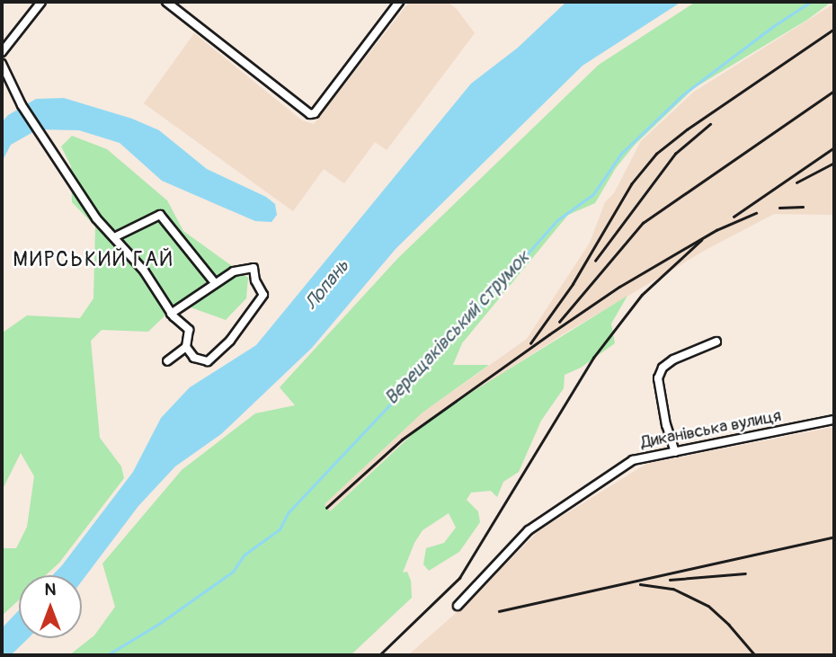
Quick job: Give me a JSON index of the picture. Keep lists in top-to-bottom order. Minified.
{"streets":{"street":["Диканівська вулиця"]},"districts":["МИРСЬКИЙ ГАЙ"],"water":["Лопань","Верещаківський струмок"],"north":"top"}
